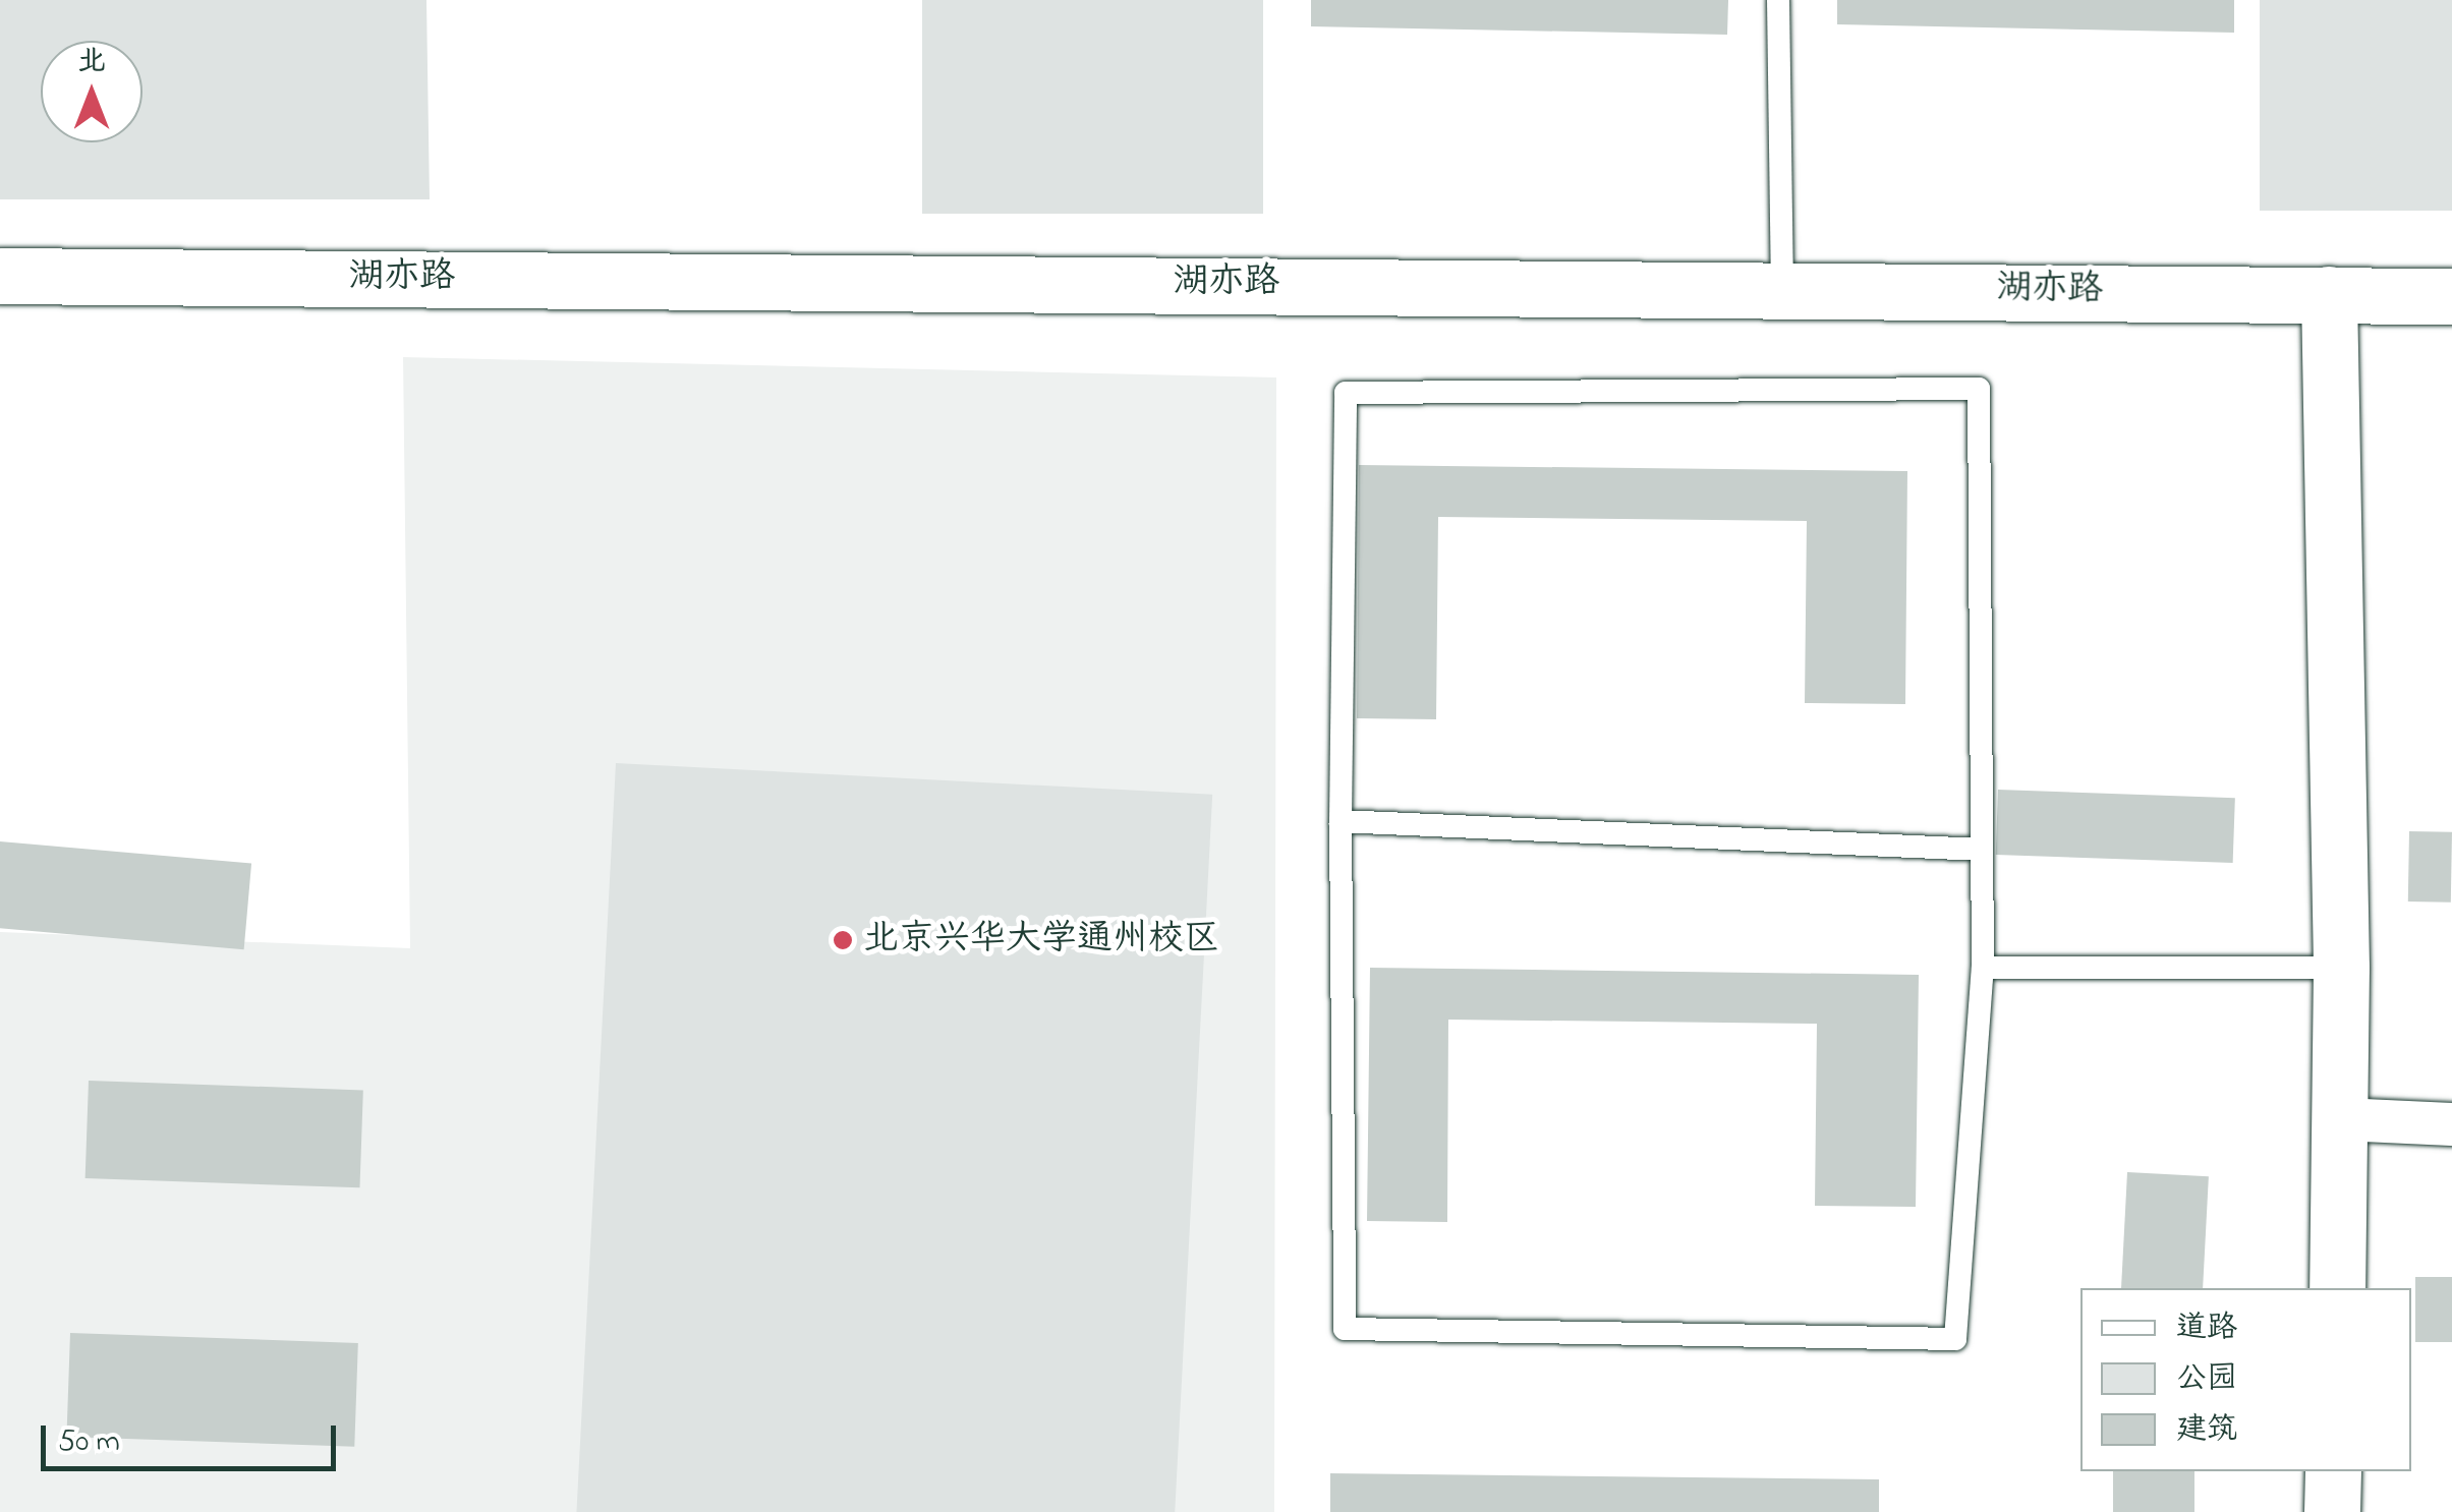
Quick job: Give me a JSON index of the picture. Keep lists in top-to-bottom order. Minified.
{"streets":{"street":["湖亦路"]},"places":["北京兴华大学通州校区"],"legend":["道路","公园","建筑"],"scale_bar":"50 m","north":"top"}
